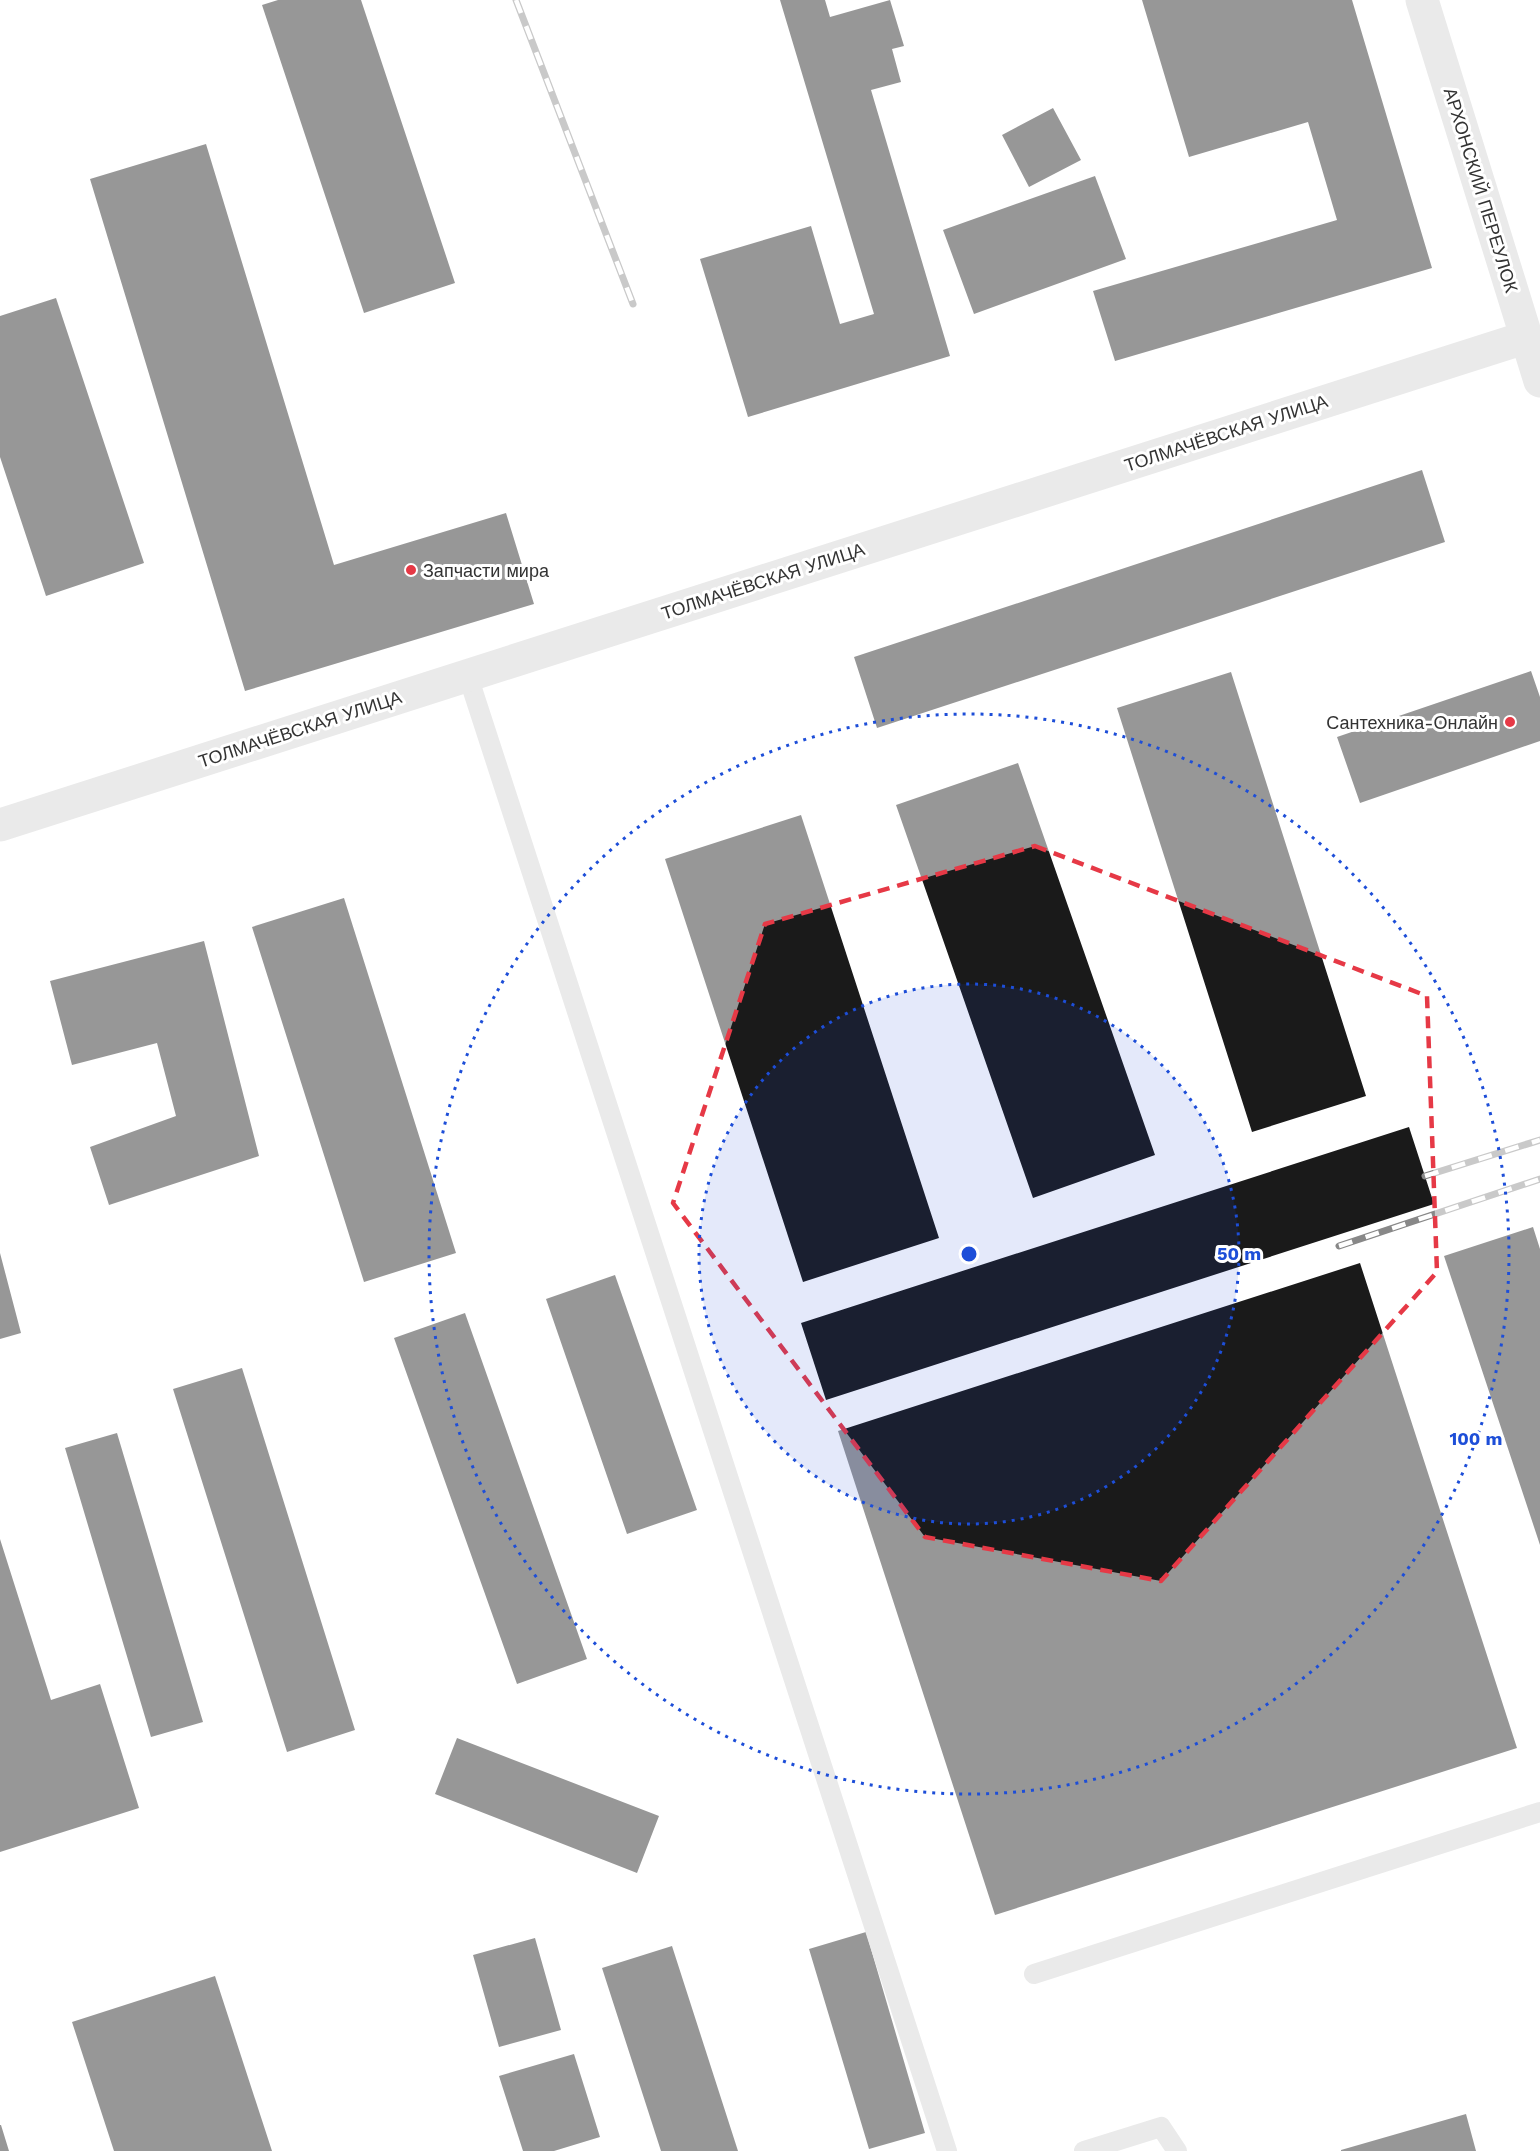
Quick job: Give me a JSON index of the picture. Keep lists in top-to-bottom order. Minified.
{"streets":{"street":["АРХОНСКИЙ ПЕРЕУЛОК","ТОЛМАЧЁВСКАЯ УЛИЦА"]},"crossings":[["АРХОНСКИЙ ПЕРЕУЛОК","ТОЛМАЧЁВСКАЯ УЛИЦА"]],"places":["Запчасти мира","Сантехника-Онлайн"],"rings":["50 m","100 m"]}
